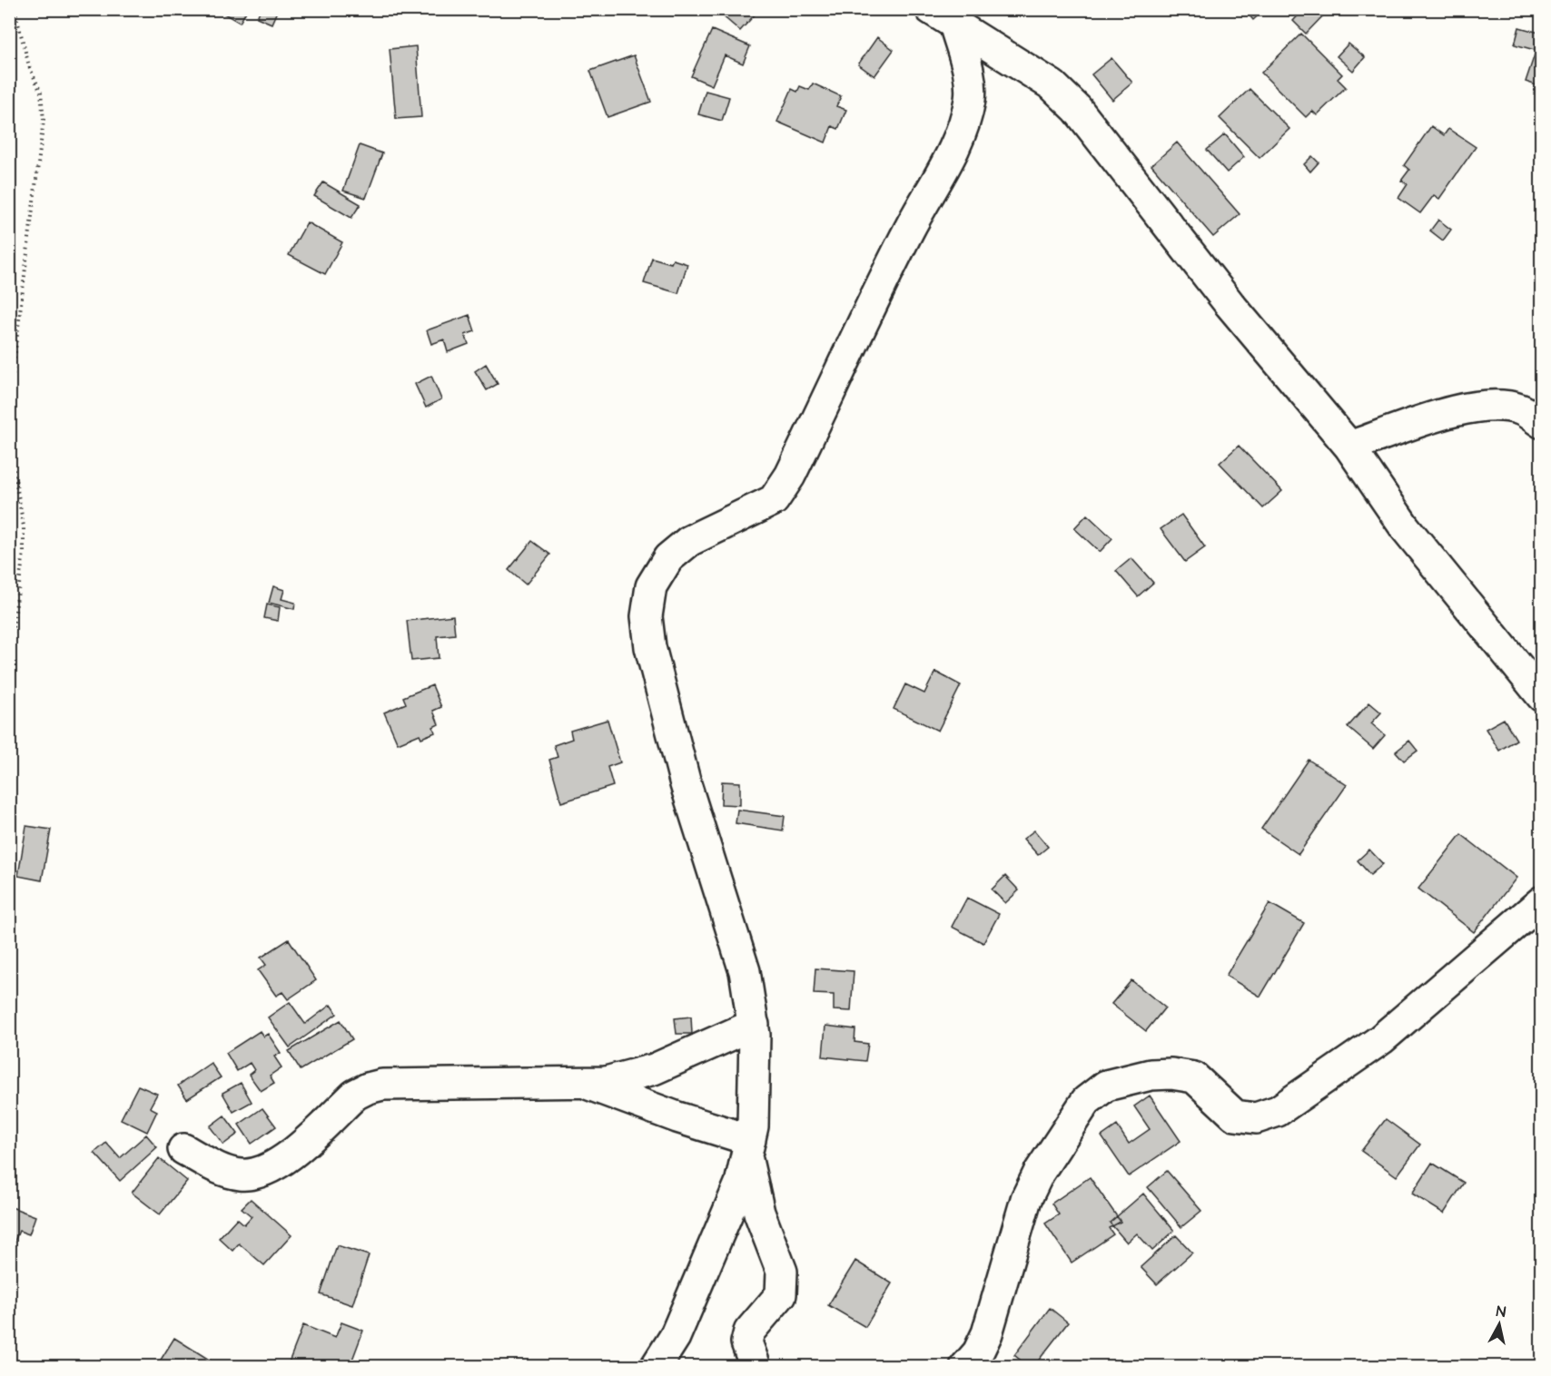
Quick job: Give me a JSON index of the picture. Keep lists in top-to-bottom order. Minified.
{"north":"top"}
